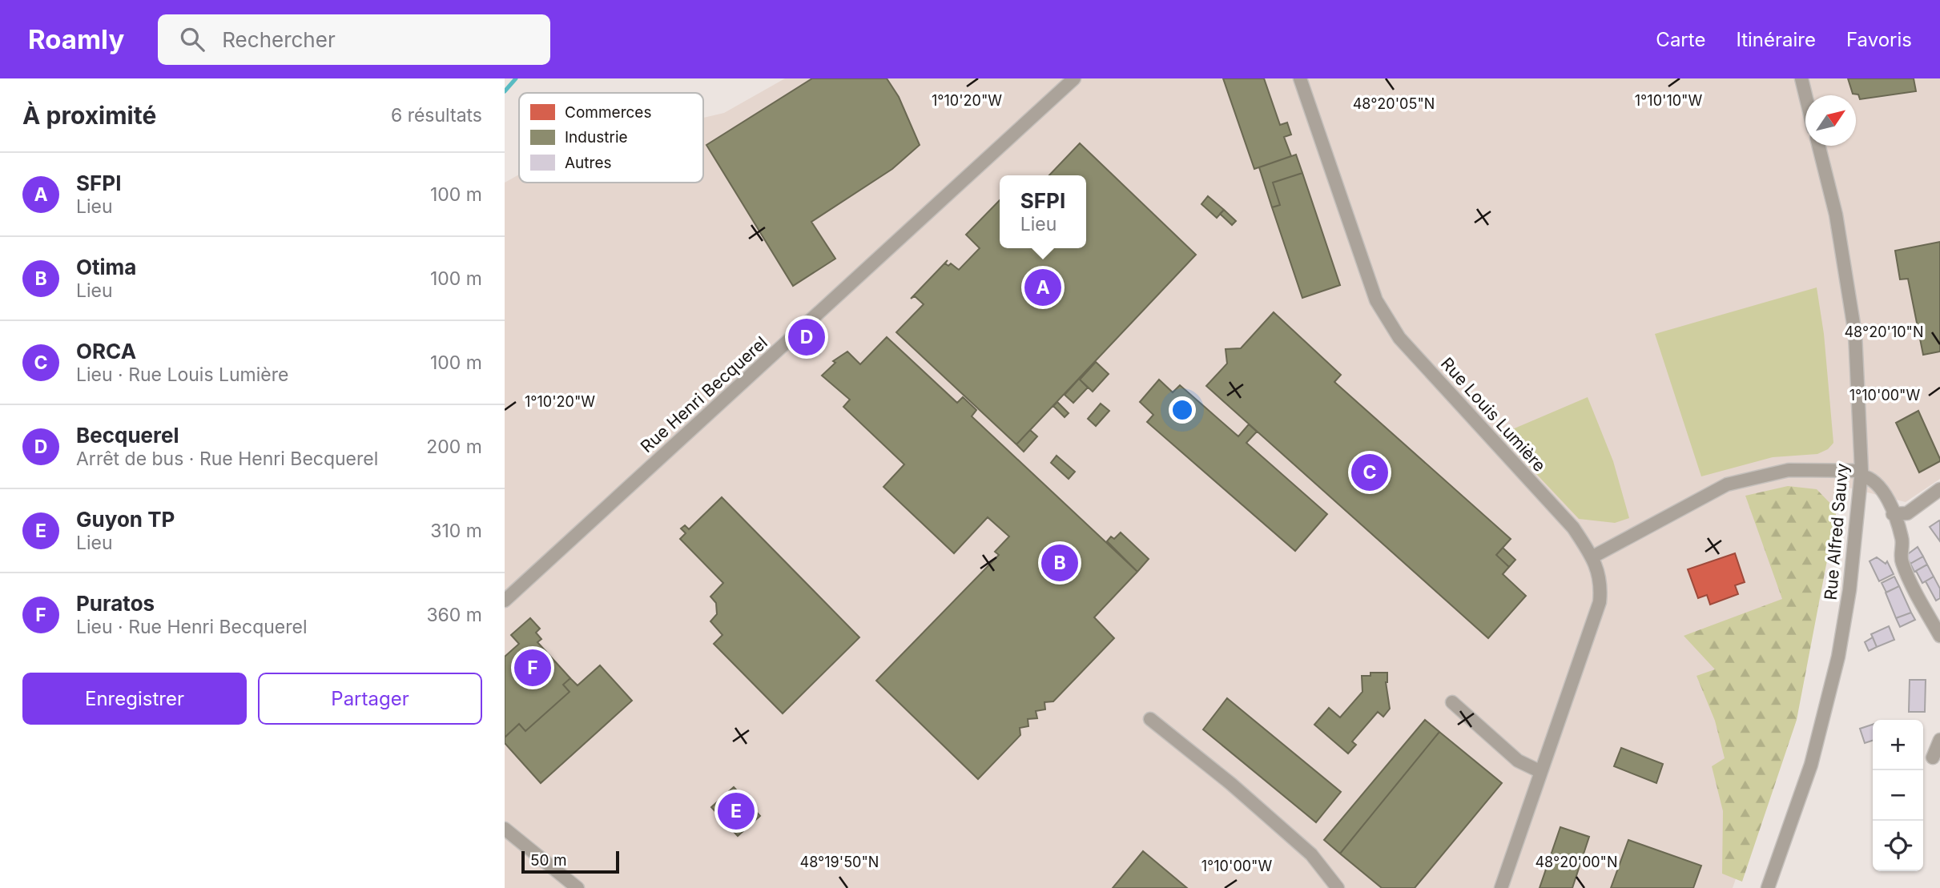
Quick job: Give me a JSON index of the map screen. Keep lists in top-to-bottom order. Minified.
{"streets":{"street":["Rue Henri Becquerel","Rue Louis Lumière","Rue Alfred Sauvy"]},"legend":["Commerces","Industrie","Autres"],"scale_bar":"50 m","north":"top right","page":{"header":"Roamly","search":"Rechercher","nav":["Carte","Itinéraire","Favoris"],"heading":["À proximité","6 résultats"],"list":[{"mark":"A","name":"SFPI","note":"Lieu","value":"100 m"},{"mark":"B","name":"Otima","note":"Lieu","value":"100 m"},{"mark":"C","name":"ORCA","note":"Lieu · Rue Louis Lumière","value":"100 m"},{"mark":"D","name":"Becquerel","note":"Arrêt de bus · Rue Henri Becquerel","value":"200 m"},{"mark":"E","name":"Guyon TP","note":"Lieu","value":"310 m"},{"mark":"F","name":"Puratos","note":"Lieu · Rue Henri Becquerel","value":"360 m"}],"popup":["SFPI","Lieu"],"pins":["A","D","C","B","F","E"],"buttons":["Enregistrer","Partager"],"map_buttons":["+","−"],"scale":"50 m"},"coordinates":["1°10'20\"W","1°10'10\"W","48°20'05\"N","48°20'10\"N","1°10'00\"W","48°19'50\"N","48°20'00\"N"]}
